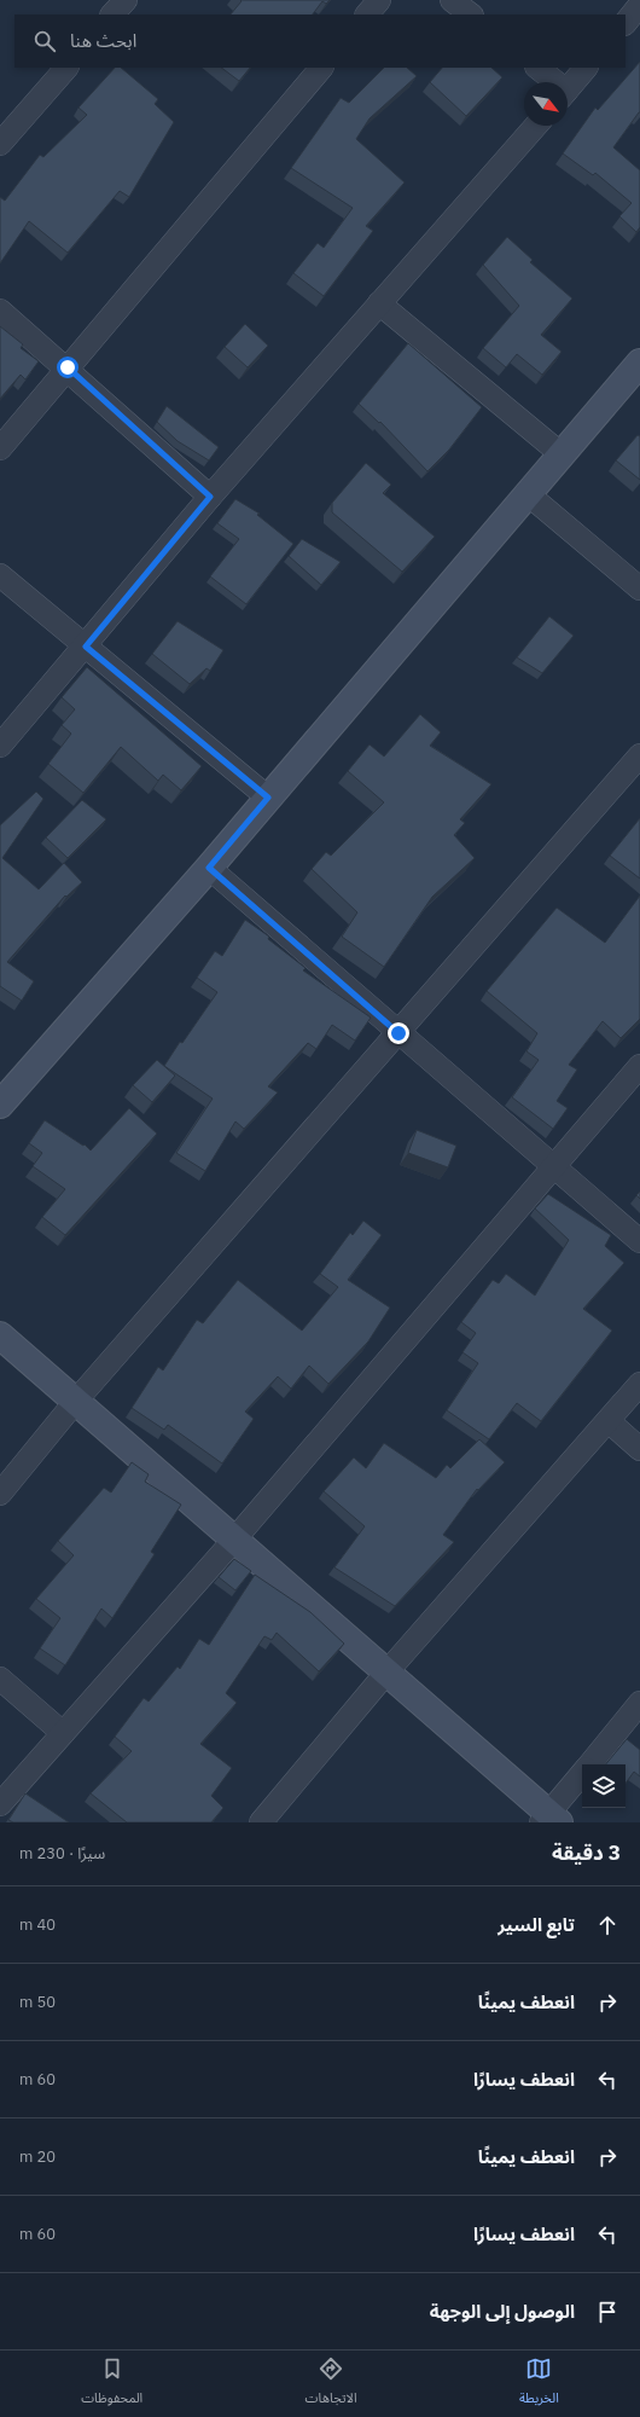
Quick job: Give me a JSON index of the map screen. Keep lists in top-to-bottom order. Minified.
{"north":"bottom right","page":{"search":"ابحث هنا","heading":["3 دقيقة","سيرًا · 230 m"],"list":[["تابع السير","40 m"],["انعطف يمينًا","50 m"],["انعطف يسارًا","60 m"],["انعطف يمينًا","20 m"],["انعطف يسارًا","60 m"],"الوصول إلى الوجهة"],"nav":["الخريطة","الاتجاهات","المحفوظات"]}}
